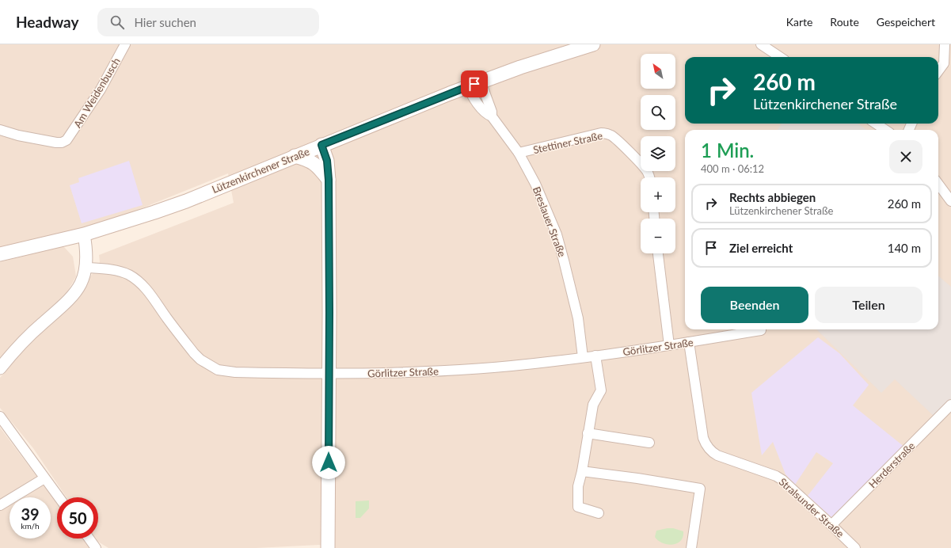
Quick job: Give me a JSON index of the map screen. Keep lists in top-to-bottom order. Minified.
{"streets":{"main road":["Lützenkirchener Straße"],"street":["Am Weidenbusch","Stettiner Straße","Breslauer Straße","Görlitzer Straße","Herderstraße","Stralsunder Straße"]},"crossings":[["Stettiner Straße","Breslauer Straße"],["Lützenkirchener Straße","Breslauer Straße"],["Breslauer Straße","Görlitzer Straße"],["Görlitzer Straße","Stralsunder Straße"],["Herderstraße","Stralsunder Straße"]],"north":"top left","page":{"header":"Headway","search":"Hier suchen","nav":["Karte","Route","Gespeichert"],"map_buttons":["+","−"],"turn":["260 m","Lützenkirchener Straße"],"heading":["1 Min.","400 m · 06:12"],"list":[{"name":"Rechts abbiegen","note":"Lützenkirchener Straße","value":"260 m"},{"name":"Ziel erreicht","value":"140 m"}],"buttons":["Beenden","Teilen"],"speed":"39 km/h","limit":"50"}}
